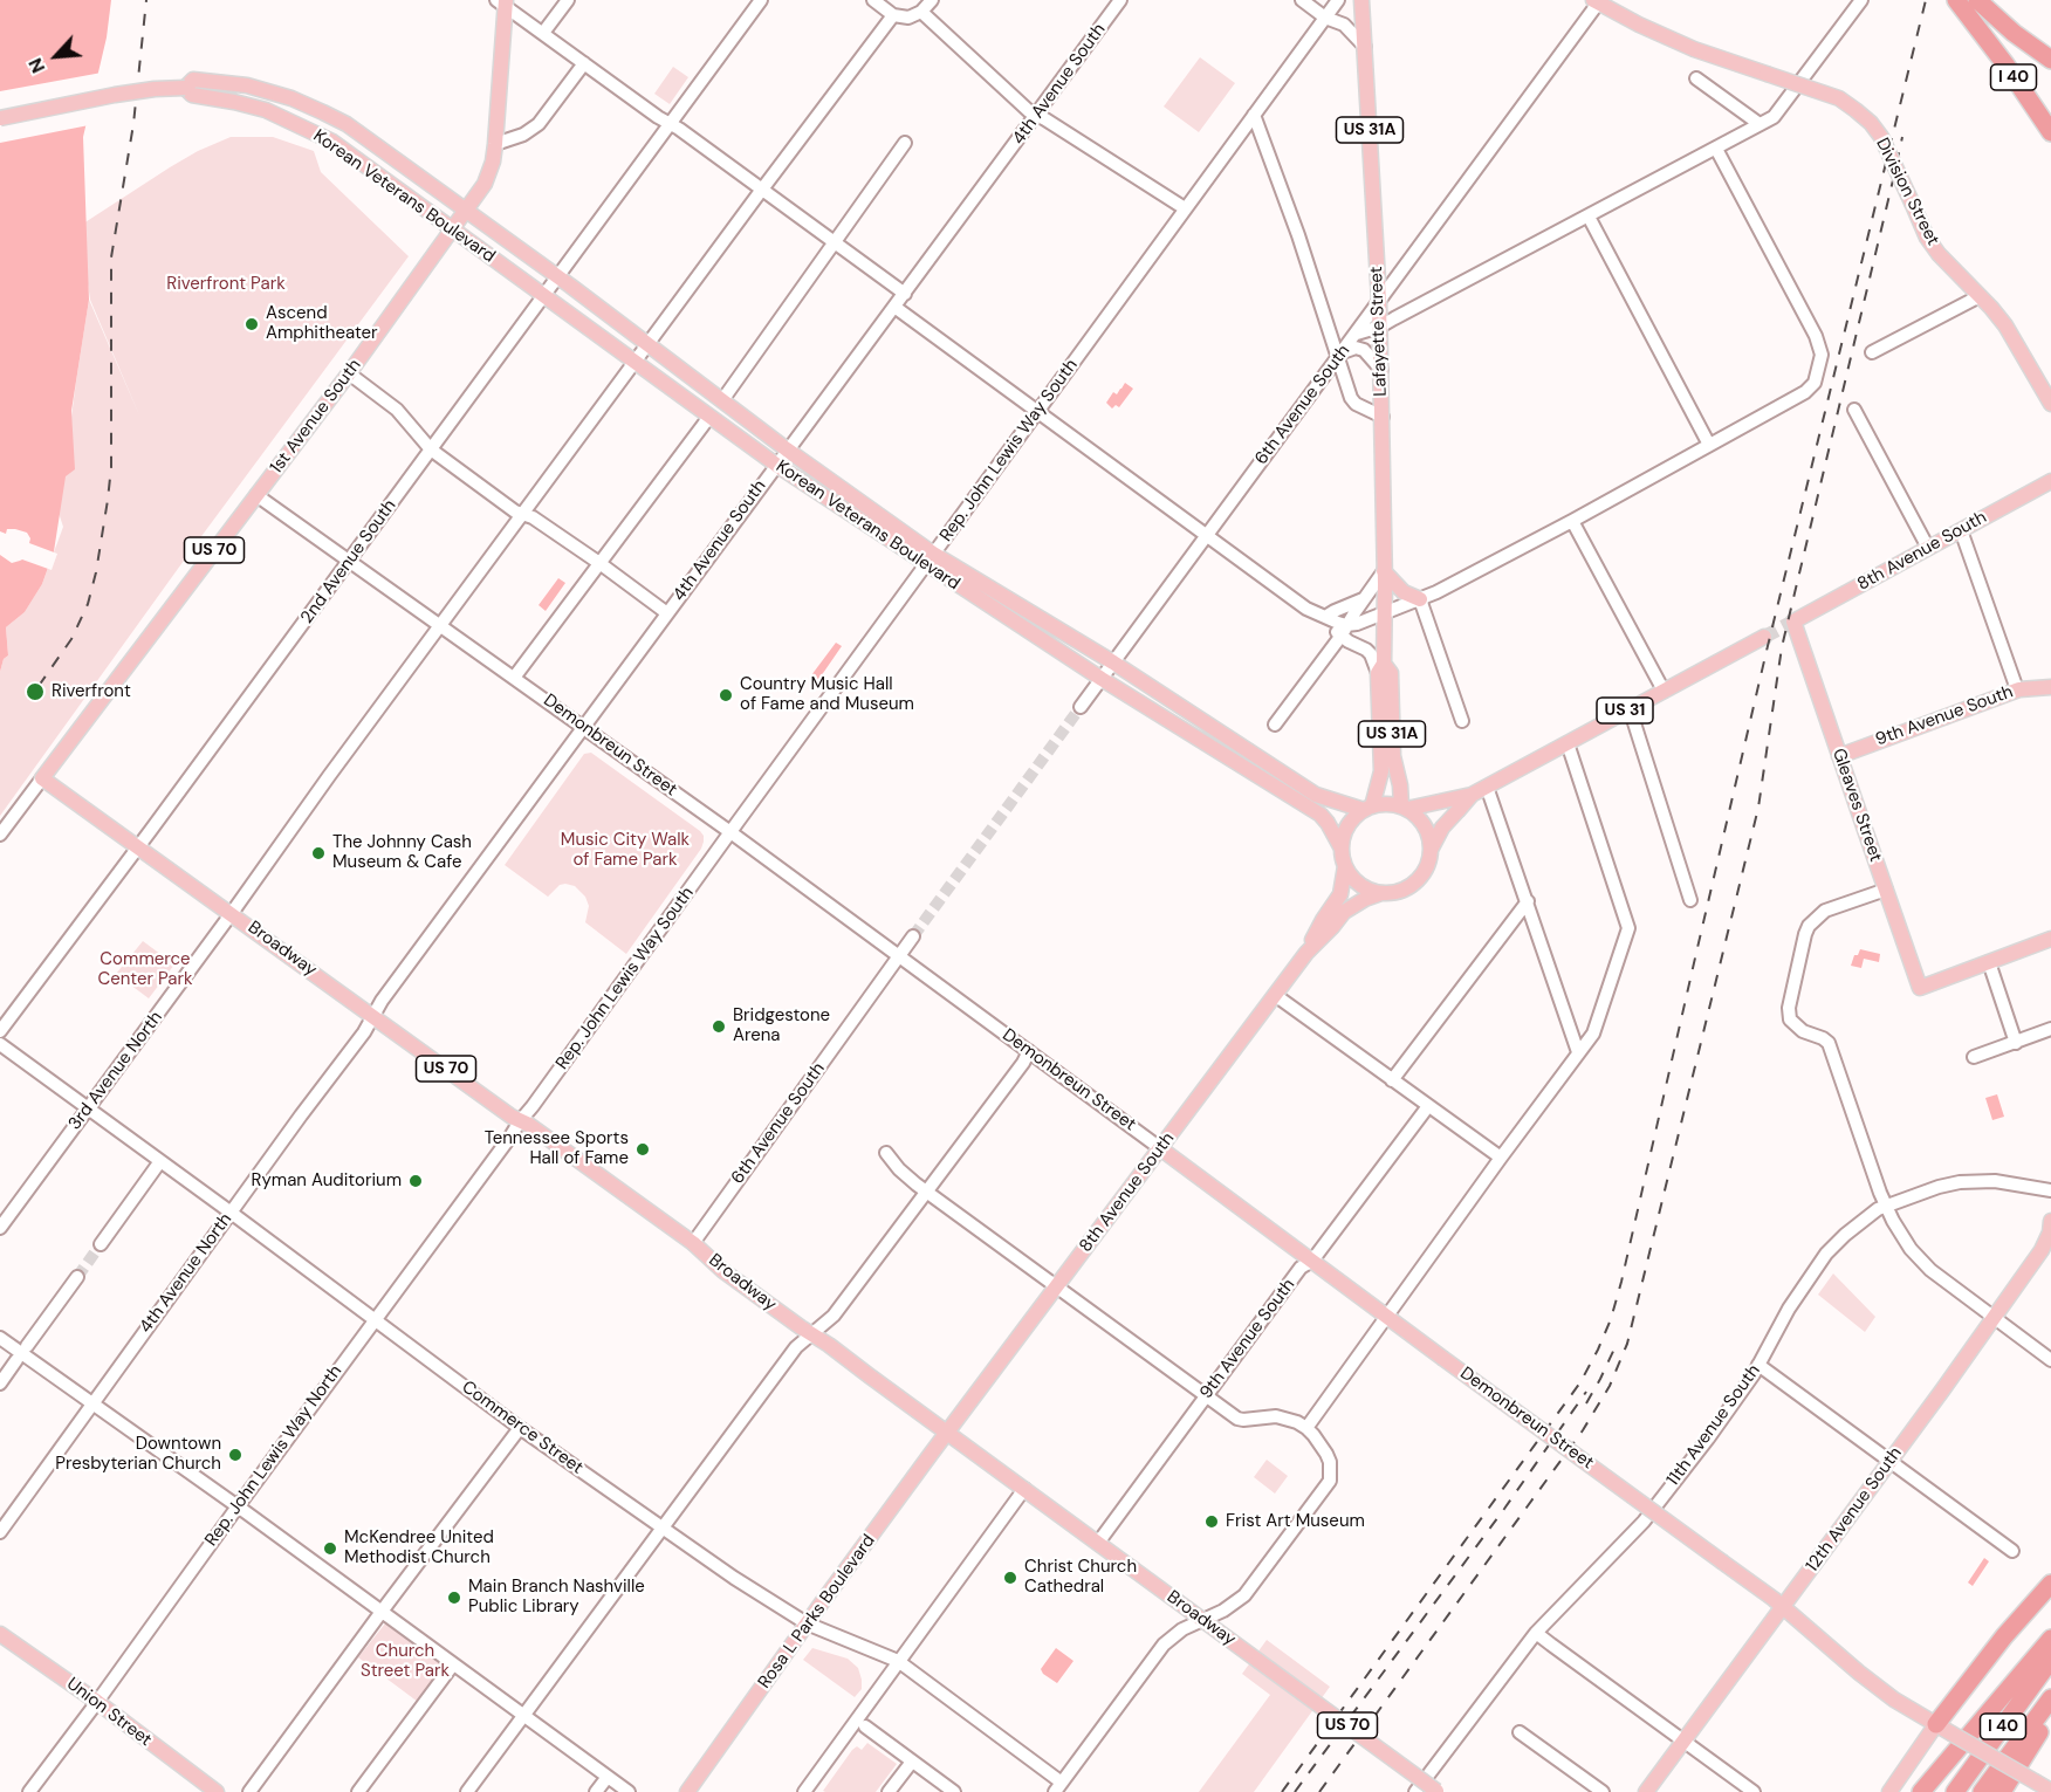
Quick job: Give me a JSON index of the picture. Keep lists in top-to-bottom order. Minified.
{"streets":{"highway":["I 40"],"main road":["US 31A","Division Street","Korean Veterans Boulevard","Lafayette Street","1st Avenue South","US 70","8th Avenue South","US 31","9th Avenue South","Demonbreun Street","Gleaves Street","Broadway","12th Avenue South","Rosa L Parks Boulevard","Union Street"],"street":["4th Avenue South","6th Avenue South","Rep. John Lewis Way South","2nd Avenue South","3rd Avenue North","4th Avenue North","11th Avenue South","Commerce Street","Rep. John Lewis Way North"]},"crossings":[["4th Avenue South","Korean Veterans Boulevard"],["4th Avenue South","Demonbreun Street"],["4th Avenue South","Broadway"],["4th Avenue South","4th Avenue North"],["Division Street","6th Avenue South"],["Korean Veterans Boulevard","Lafayette Street"],["Korean Veterans Boulevard","6th Avenue South"],["Korean Veterans Boulevard","1st Avenue South"],["Korean Veterans Boulevard","Rep. John Lewis Way South"],["Korean Veterans Boulevard","8th Avenue South"],["Korean Veterans Boulevard","2nd Avenue South"],["Korean Veterans Boulevard","US 31"],["Korean Veterans Boulevard","3rd Avenue North"],["Lafayette Street","6th Avenue South"],["Lafayette Street","8th Avenue South"],["Lafayette Street","US 31"],["6th Avenue South","Demonbreun Street"],["6th Avenue South","Broadway"],["1st Avenue South","US 70"],["1st Avenue South","Demonbreun Street"],["1st Avenue South","Broadway"],["Rep. John Lewis Way South","Demonbreun Street"],["Rep. John Lewis Way South","Broadway"],["Rep. John Lewis Way South","Rep. John Lewis Way North"],["8th Avenue South","US 31"],["8th Avenue South","Demonbreun Street"],["8th Avenue South","Gleaves Street"],["8th Avenue South","Broadway"],["8th Avenue South","Rosa L Parks Boulevard"],["2nd Avenue South","Demonbreun Street"],["2nd Avenue South","Broadway"],["9th Avenue South","Demonbreun Street"],["9th Avenue South","Gleaves Street"],["9th Avenue South","Broadway"],["Demonbreun Street","3rd Avenue North"],["Demonbreun Street","12th Avenue South"],["Broadway","3rd Avenue North"],["Broadway","4th Avenue North"],["Broadway","Rep. John Lewis Way North"],["Broadway","Rosa L Parks Boulevard"],["3rd Avenue North","Commerce Street"],["4th Avenue North","Commerce Street"],["Commerce Street","Rep. John Lewis Way North"],["Commerce Street","Rosa L Parks Boulevard"],["Rep. John Lewis Way North","Union Street"]],"parks":["Riverfront Park","Music City Walk of Fame Park","Commerce Center Park","Church Street Park"],"places":["Ascend Amphitheater","Riverfront","Country Music Hall of Fame and Museum","The Johnny Cash Museum & Cafe","Bridgestone Arena","Tennessee Sports Hall of Fame","Ryman Auditorium","Downtown Presbyterian Church","Frist Art Museum","McKendree United Methodist Church","Christ Church Cathedral","Main Branch Nashville Public Library"],"north":"bottom left"}
